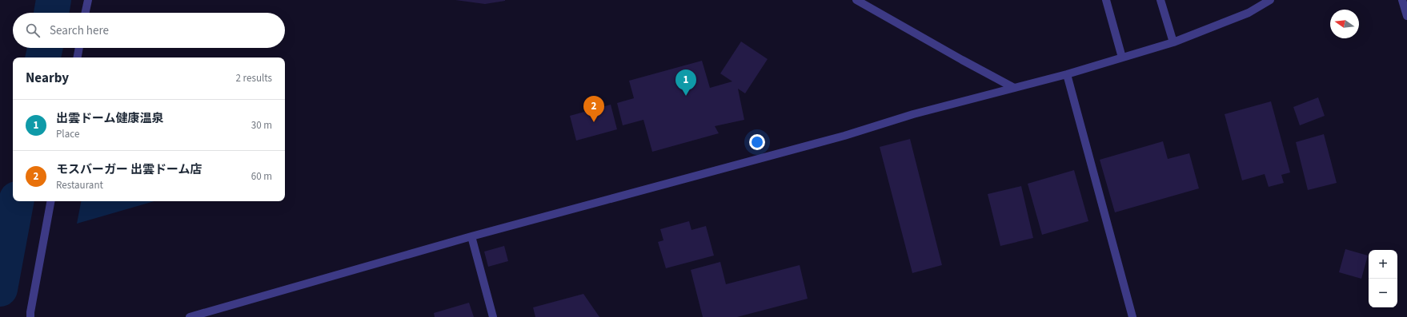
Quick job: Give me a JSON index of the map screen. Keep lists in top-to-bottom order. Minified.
{"north":"left","page":{"search":"Search here","heading":["Nearby","2 results"],"pins":["1","2"],"list":[{"mark":"1","name":"出雲ドーム健康温泉","note":"Place","value":"30 m"},{"mark":"2","name":"モスバーガー 出雲ドーム店","note":"Restaurant","value":"60 m"}],"map_buttons":["+","−"]}}
